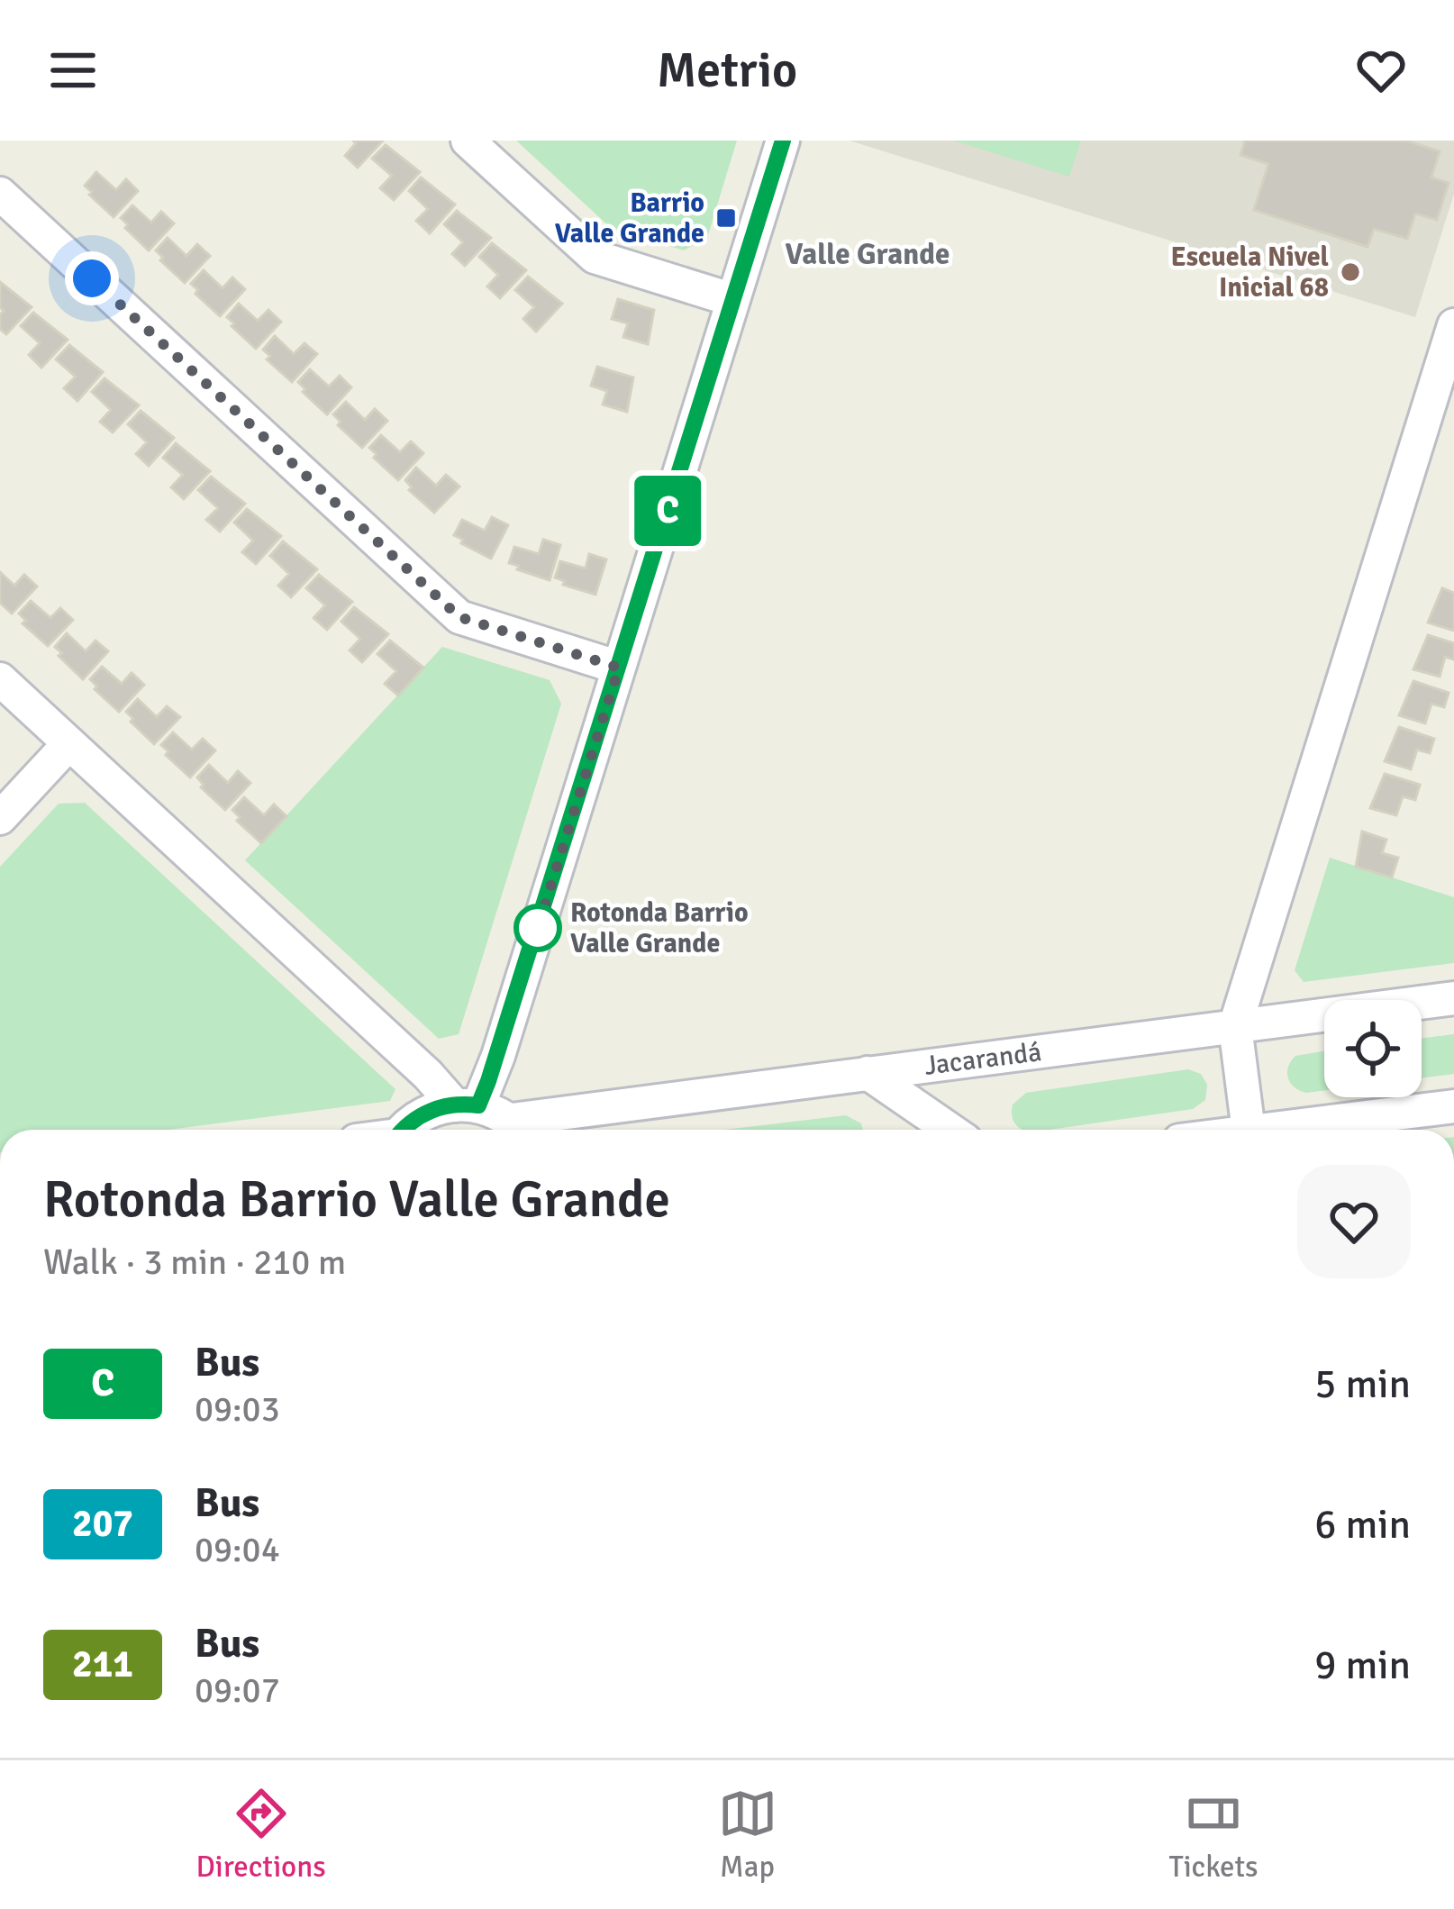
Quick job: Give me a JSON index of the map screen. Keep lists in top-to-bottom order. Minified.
{"streets":{"street":["Jacarandá"]},"districts":["Valle Grande"],"places":{"transit":["Barrio Valle Grande"],"other":["Escuela Nivel Inicial 68","Rotonda Barrio Valle Grande"]},"lines":["bus line C"],"page":{"header":"Metrio","on_map":"C","heading":["Rotonda Barrio Valle Grande","Walk · 3 min · 210 m"],"list":[{"mark":"C","name":"Bus","note":"09:03","value":"5 min"},{"mark":"207","name":"Bus","note":"09:04","value":"6 min"},{"mark":"211","name":"Bus","note":"09:07","value":"9 min"}],"tabs":["Directions","Map","Tickets"]}}
